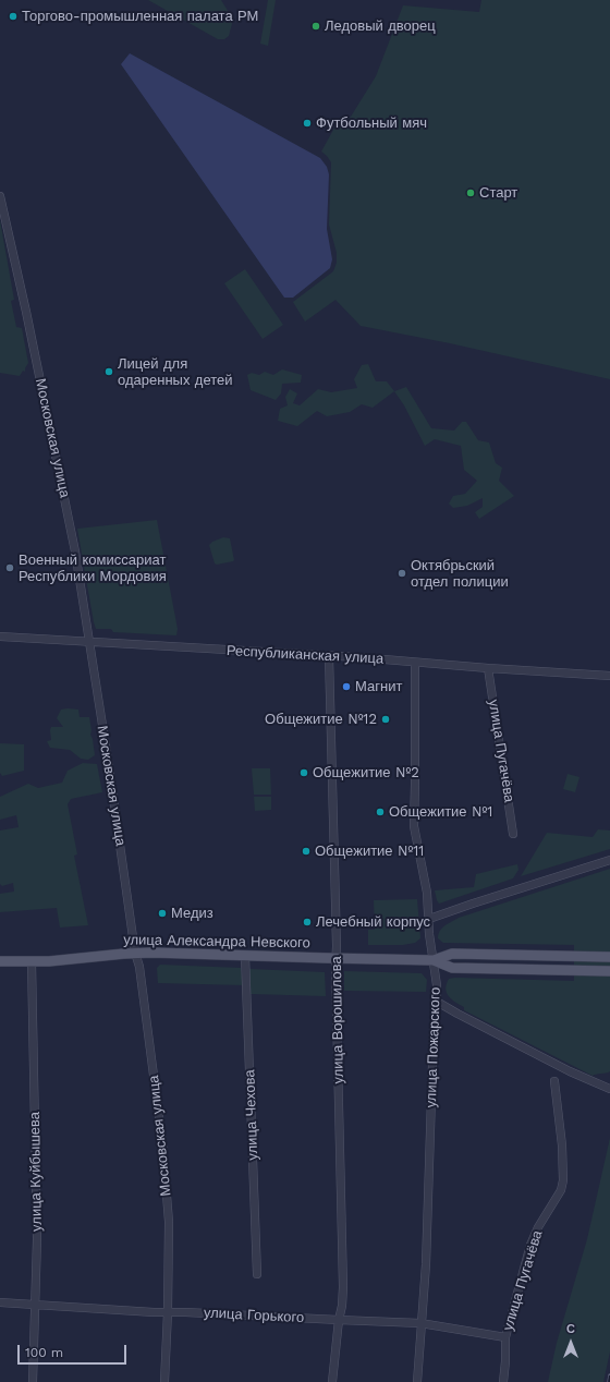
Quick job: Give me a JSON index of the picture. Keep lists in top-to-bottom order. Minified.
{"streets":{"main road":["улица Александра Невского"],"street":["Московская улица","Республиканская улица","улица Пугачёва","улица Ворошилова","улица Пожарского","улица Чехова","улица Куйбышева","улица Горького"]},"crossings":[["Московская улица","Республиканская улица"],["Московская улица","улица Александра Невского"],["Московская улица","улица Горького"],["Республиканская улица","улица Пугачёва"],["Республиканская улица","улица Ворошилова"],["Республиканская улица","улица Пожарского"],["улица Пугачёва","улица Горького"],["улица Александра Невского","улица Ворошилова"],["улица Александра Невского","улица Пожарского"],["улица Александра Невского","улица Чехова"],["улица Александра Невского","улица Куйбышева"],["улица Ворошилова","улица Горького"],["улица Пожарского","улица Горького"],["улица Куйбышева","улица Горького"]],"places":["Торгово-промышленная палата РМ","Ледовый дворец","Футбольный мяч","Старт","Лицей для одаренных детей","Военный комиссариат Республики Мордовия","Октябрьский отдел полиции","Магнит","Общежитие №12","Общежитие №2","Общежитие №1","Общежитие №11","Медиз","Лечебный корпус"],"scale_bar":"100 m","north":"top"}
